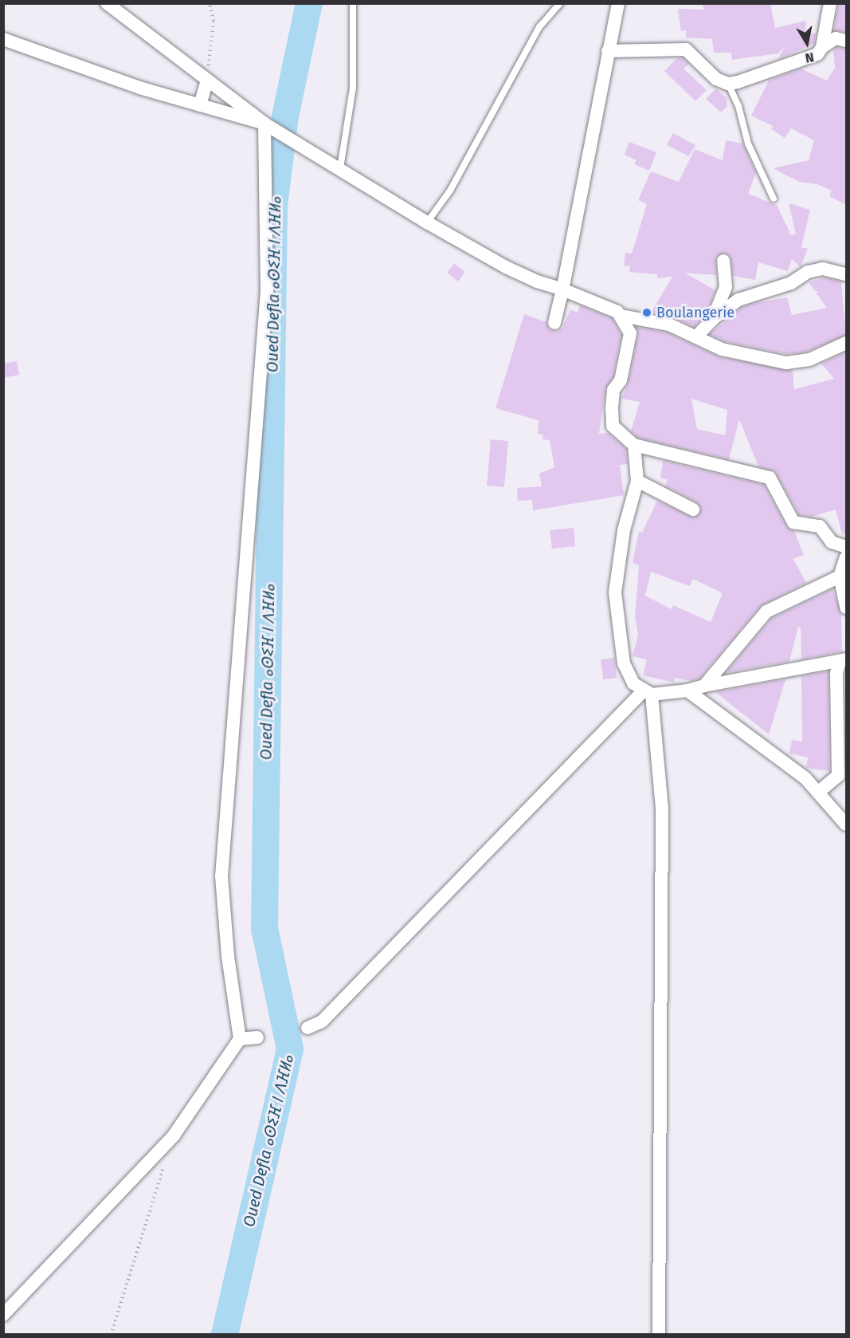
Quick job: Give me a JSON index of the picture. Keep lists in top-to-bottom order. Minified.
{"water":["Oued Defla ⴰⵙⵉⴼ ⵏ ⴷⴼⵍⴰ"],"places":["Boulangerie"],"north":"bottom"}
